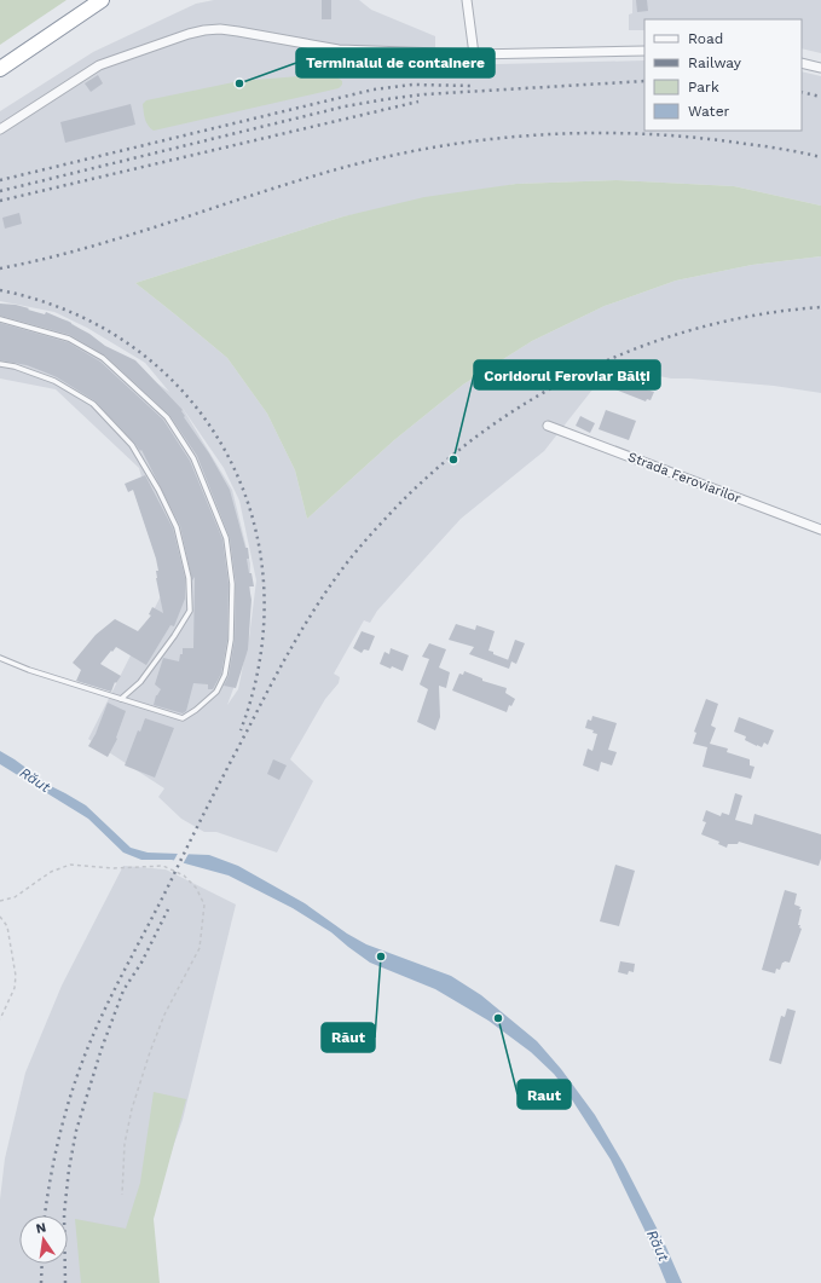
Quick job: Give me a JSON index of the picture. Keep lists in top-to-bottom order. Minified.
{"streets":{"street":["Strada Feroviarilor"]},"water":["Răut"],"places":["Terminalul de containere","Coridorul Feroviar Bălți","Răut","Raut"],"legend":["Road","Railway","Park","Water"],"north":"top"}
